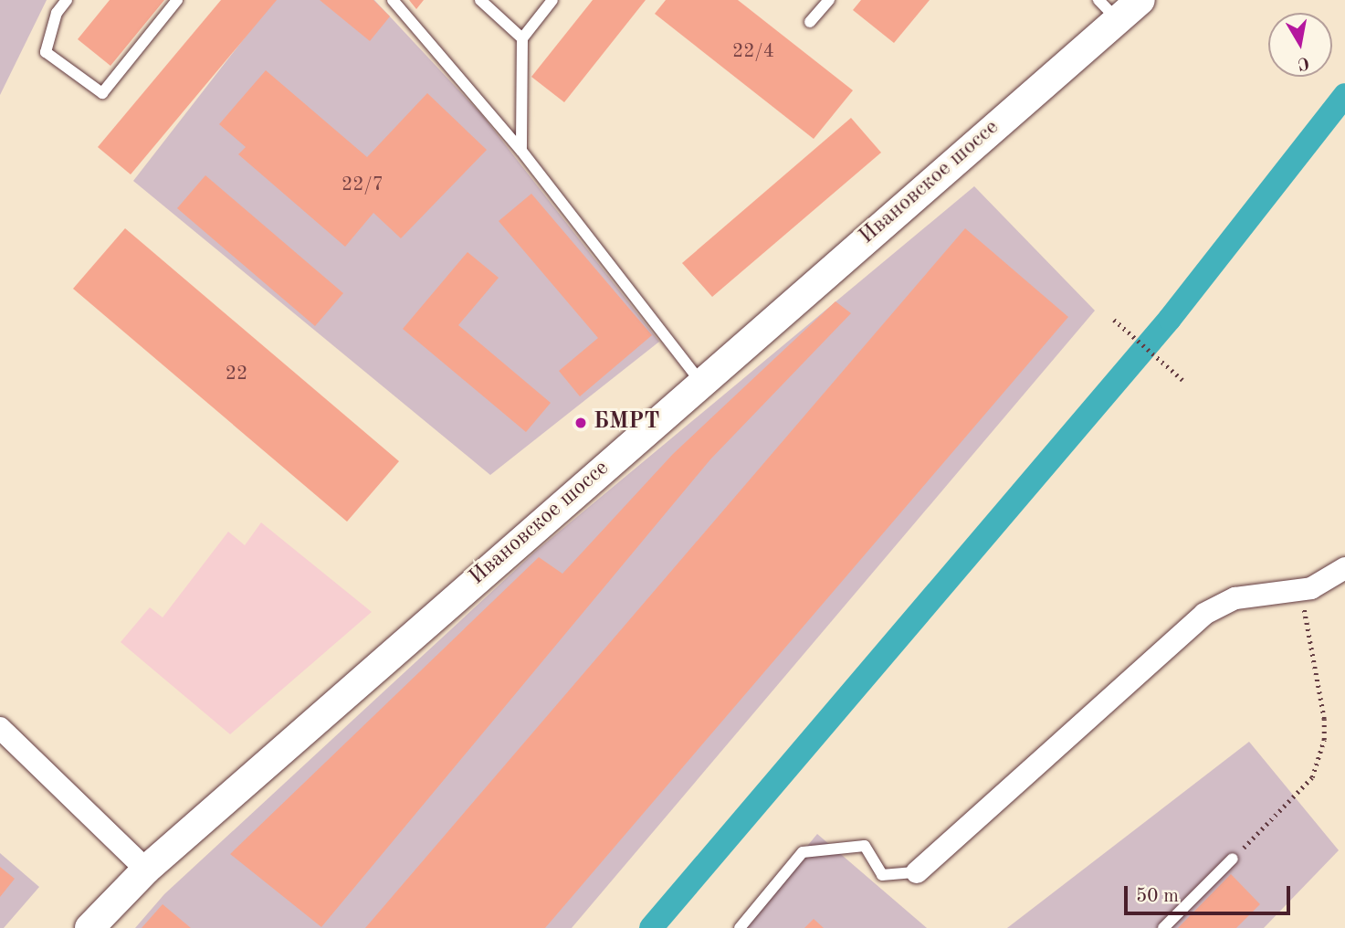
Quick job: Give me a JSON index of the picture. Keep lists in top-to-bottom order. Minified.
{"streets":{"street":["Ивановское шоссе"]},"places":["БМРТ"],"house_numbers":["22/4","22/7","22"],"scale_bar":"50 m","north":"bottom"}
